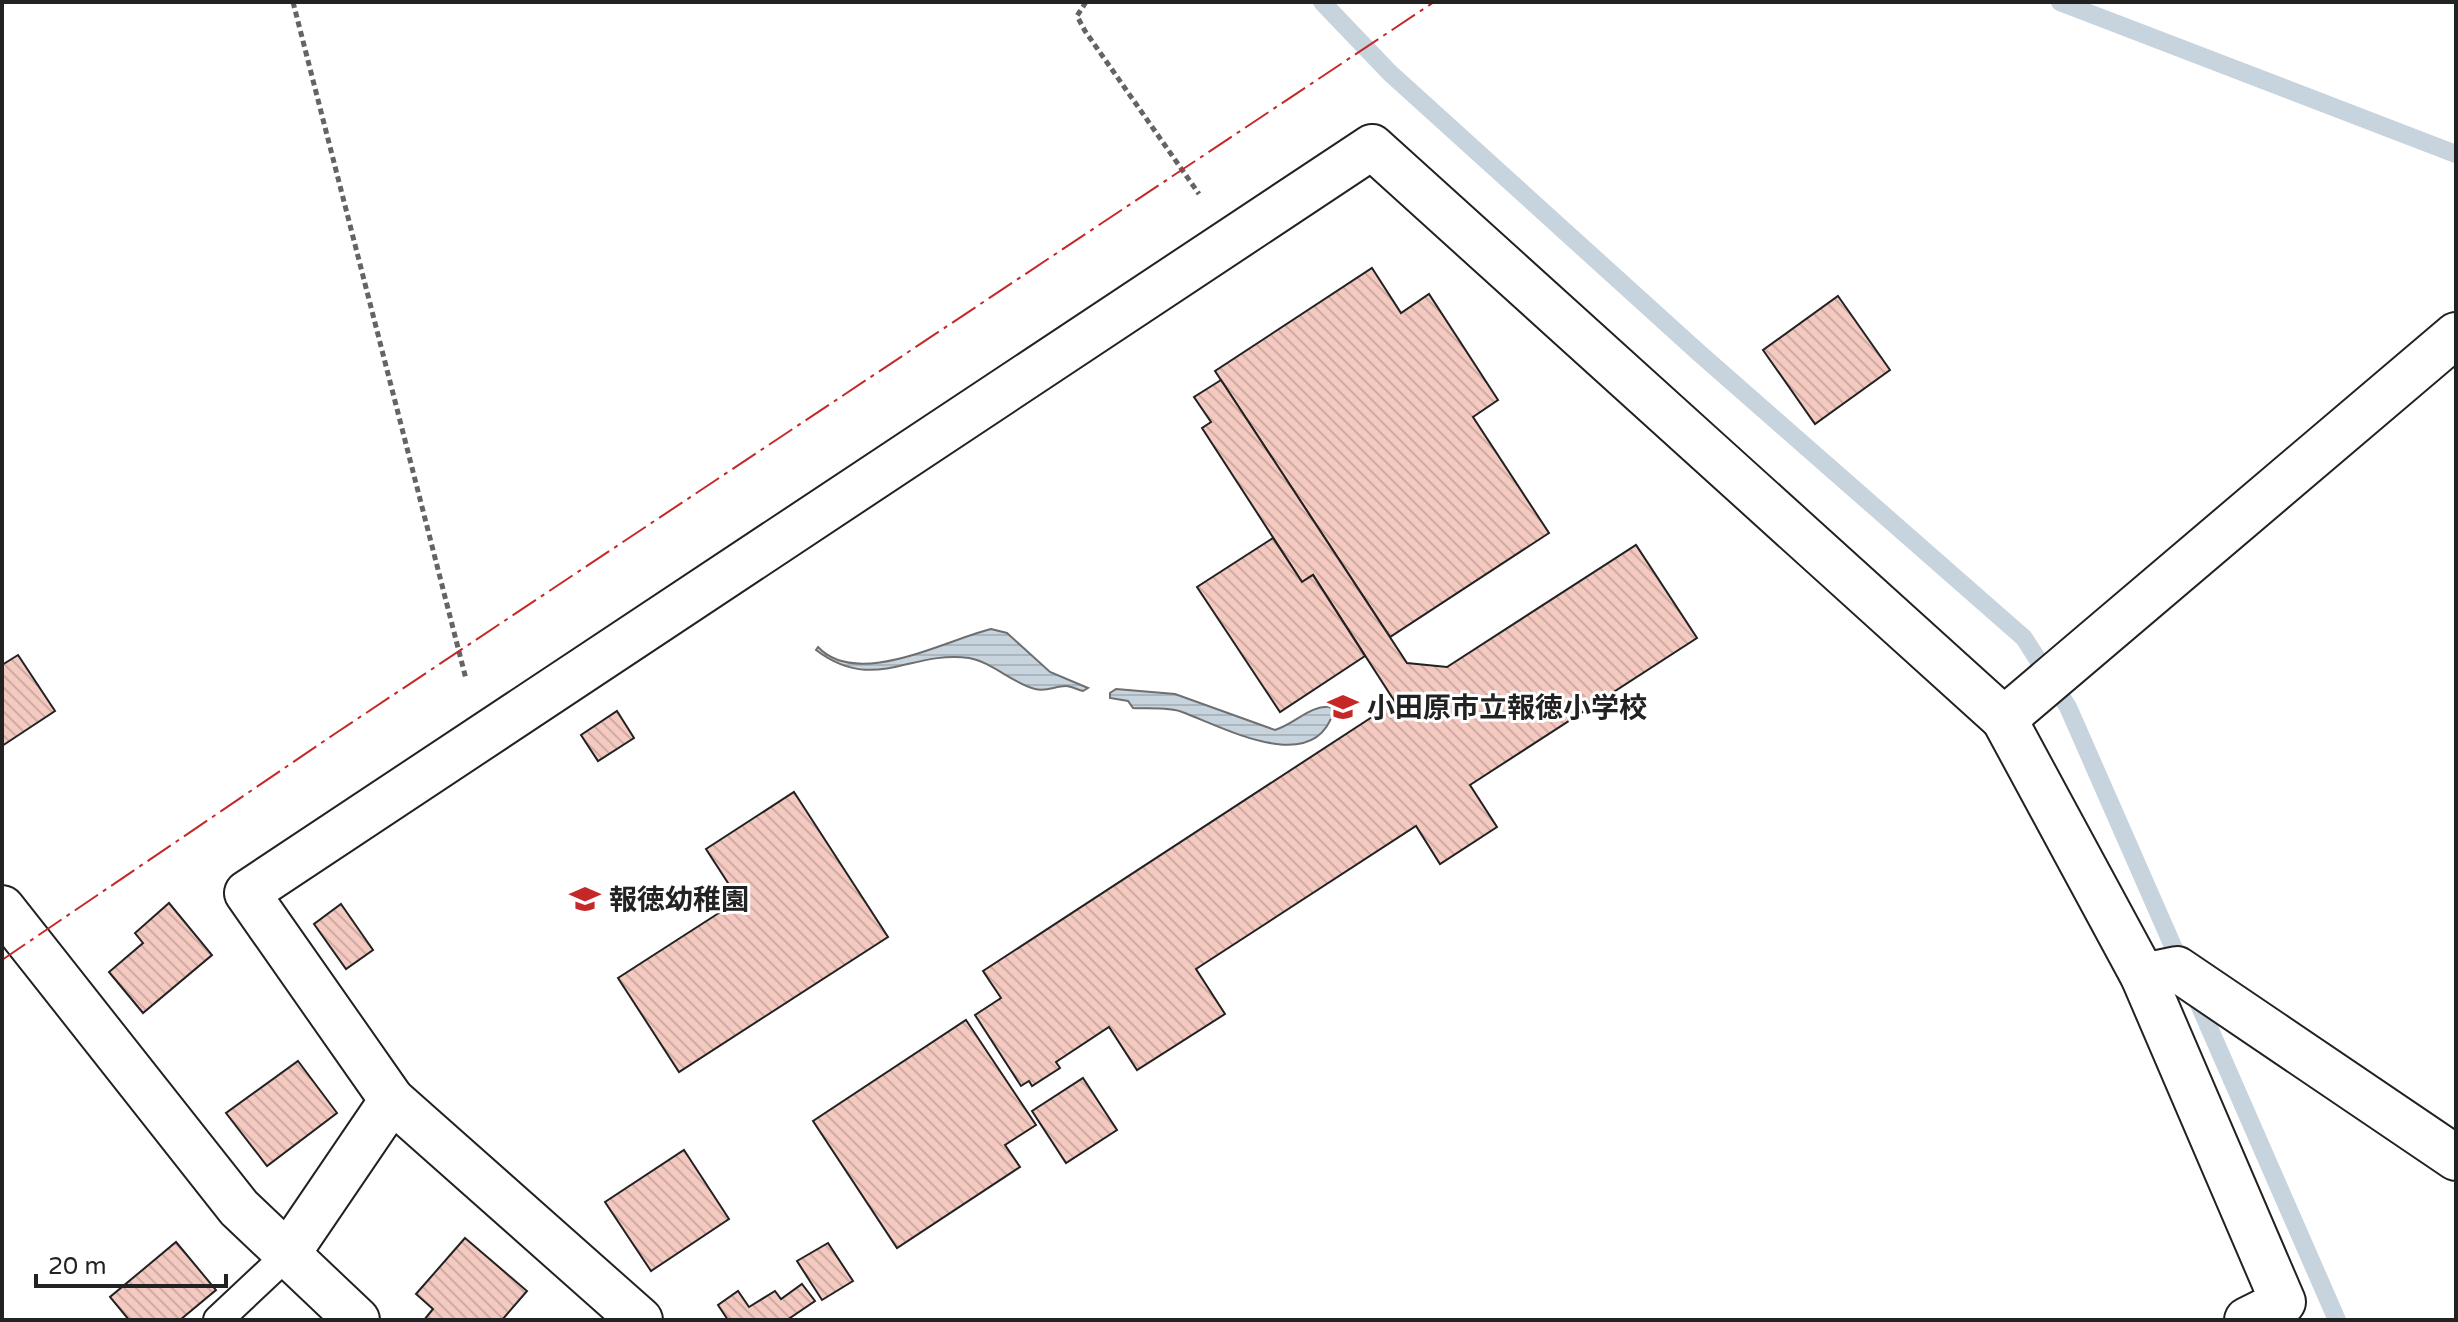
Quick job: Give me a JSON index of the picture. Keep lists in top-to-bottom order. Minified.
{"places":{"school or university":["小田原市立報徳小学校","報徳幼稚園"]},"scale_bar":"20 m"}
